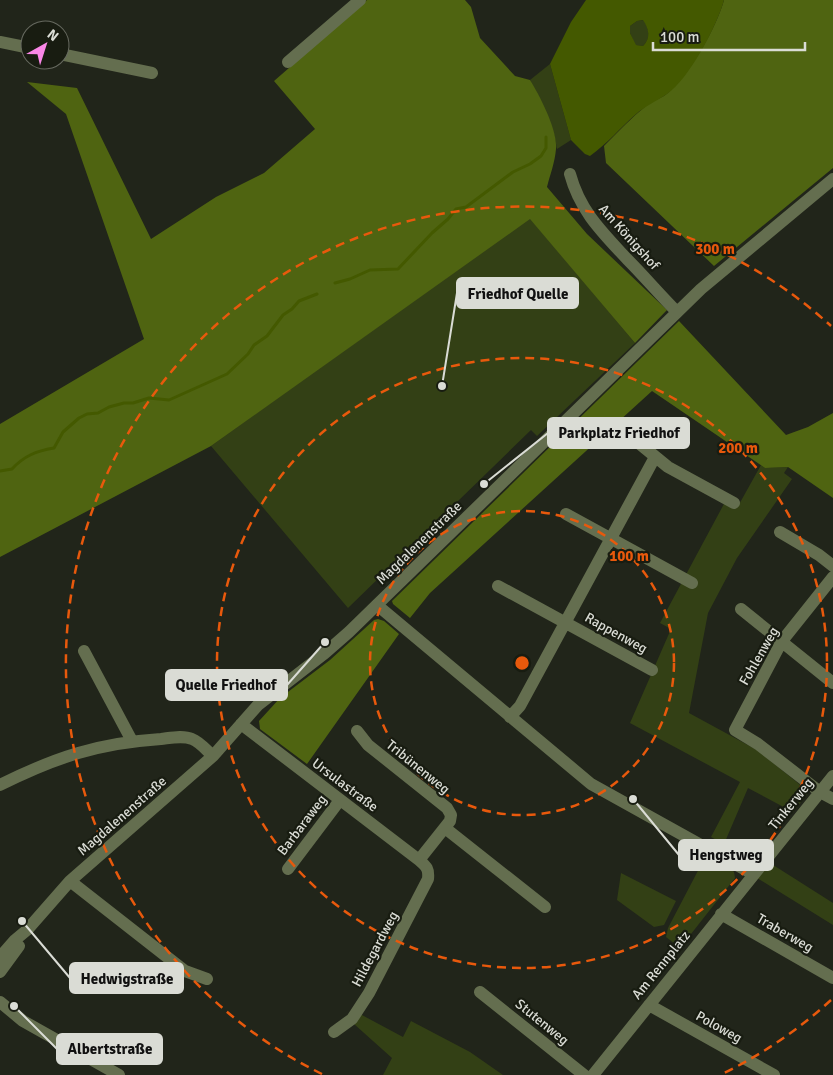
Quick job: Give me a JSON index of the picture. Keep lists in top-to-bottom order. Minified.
{"streets":{"street":["Am Königshof","Magdalenenstraße","Rappenweg","Fohlenweg","Tribünenweg","Ursulastraße","Tinkerweg","Barbaraweg","Traberweg","Hildegardweg","Am Rennplatz","Stutenweg","Poloweg"]},"crossings":[["Am Königshof","Magdalenenstraße"],["Magdalenenstraße","Ursulastraße"],["Fohlenweg","Tinkerweg"],["Ursulastraße","Barbaraweg"],["Ursulastraße","Hildegardweg"],["Tinkerweg","Am Rennplatz"],["Traberweg","Am Rennplatz"],["Am Rennplatz","Poloweg"]],"places":["Friedhof Quelle","Parkplatz Friedhof","Quelle Friedhof","Hengstweg","Hedwigstraße","Albertstraße"],"scale_bar":"100 m","north":"top right","rings":["300 m","200 m","100 m"]}
